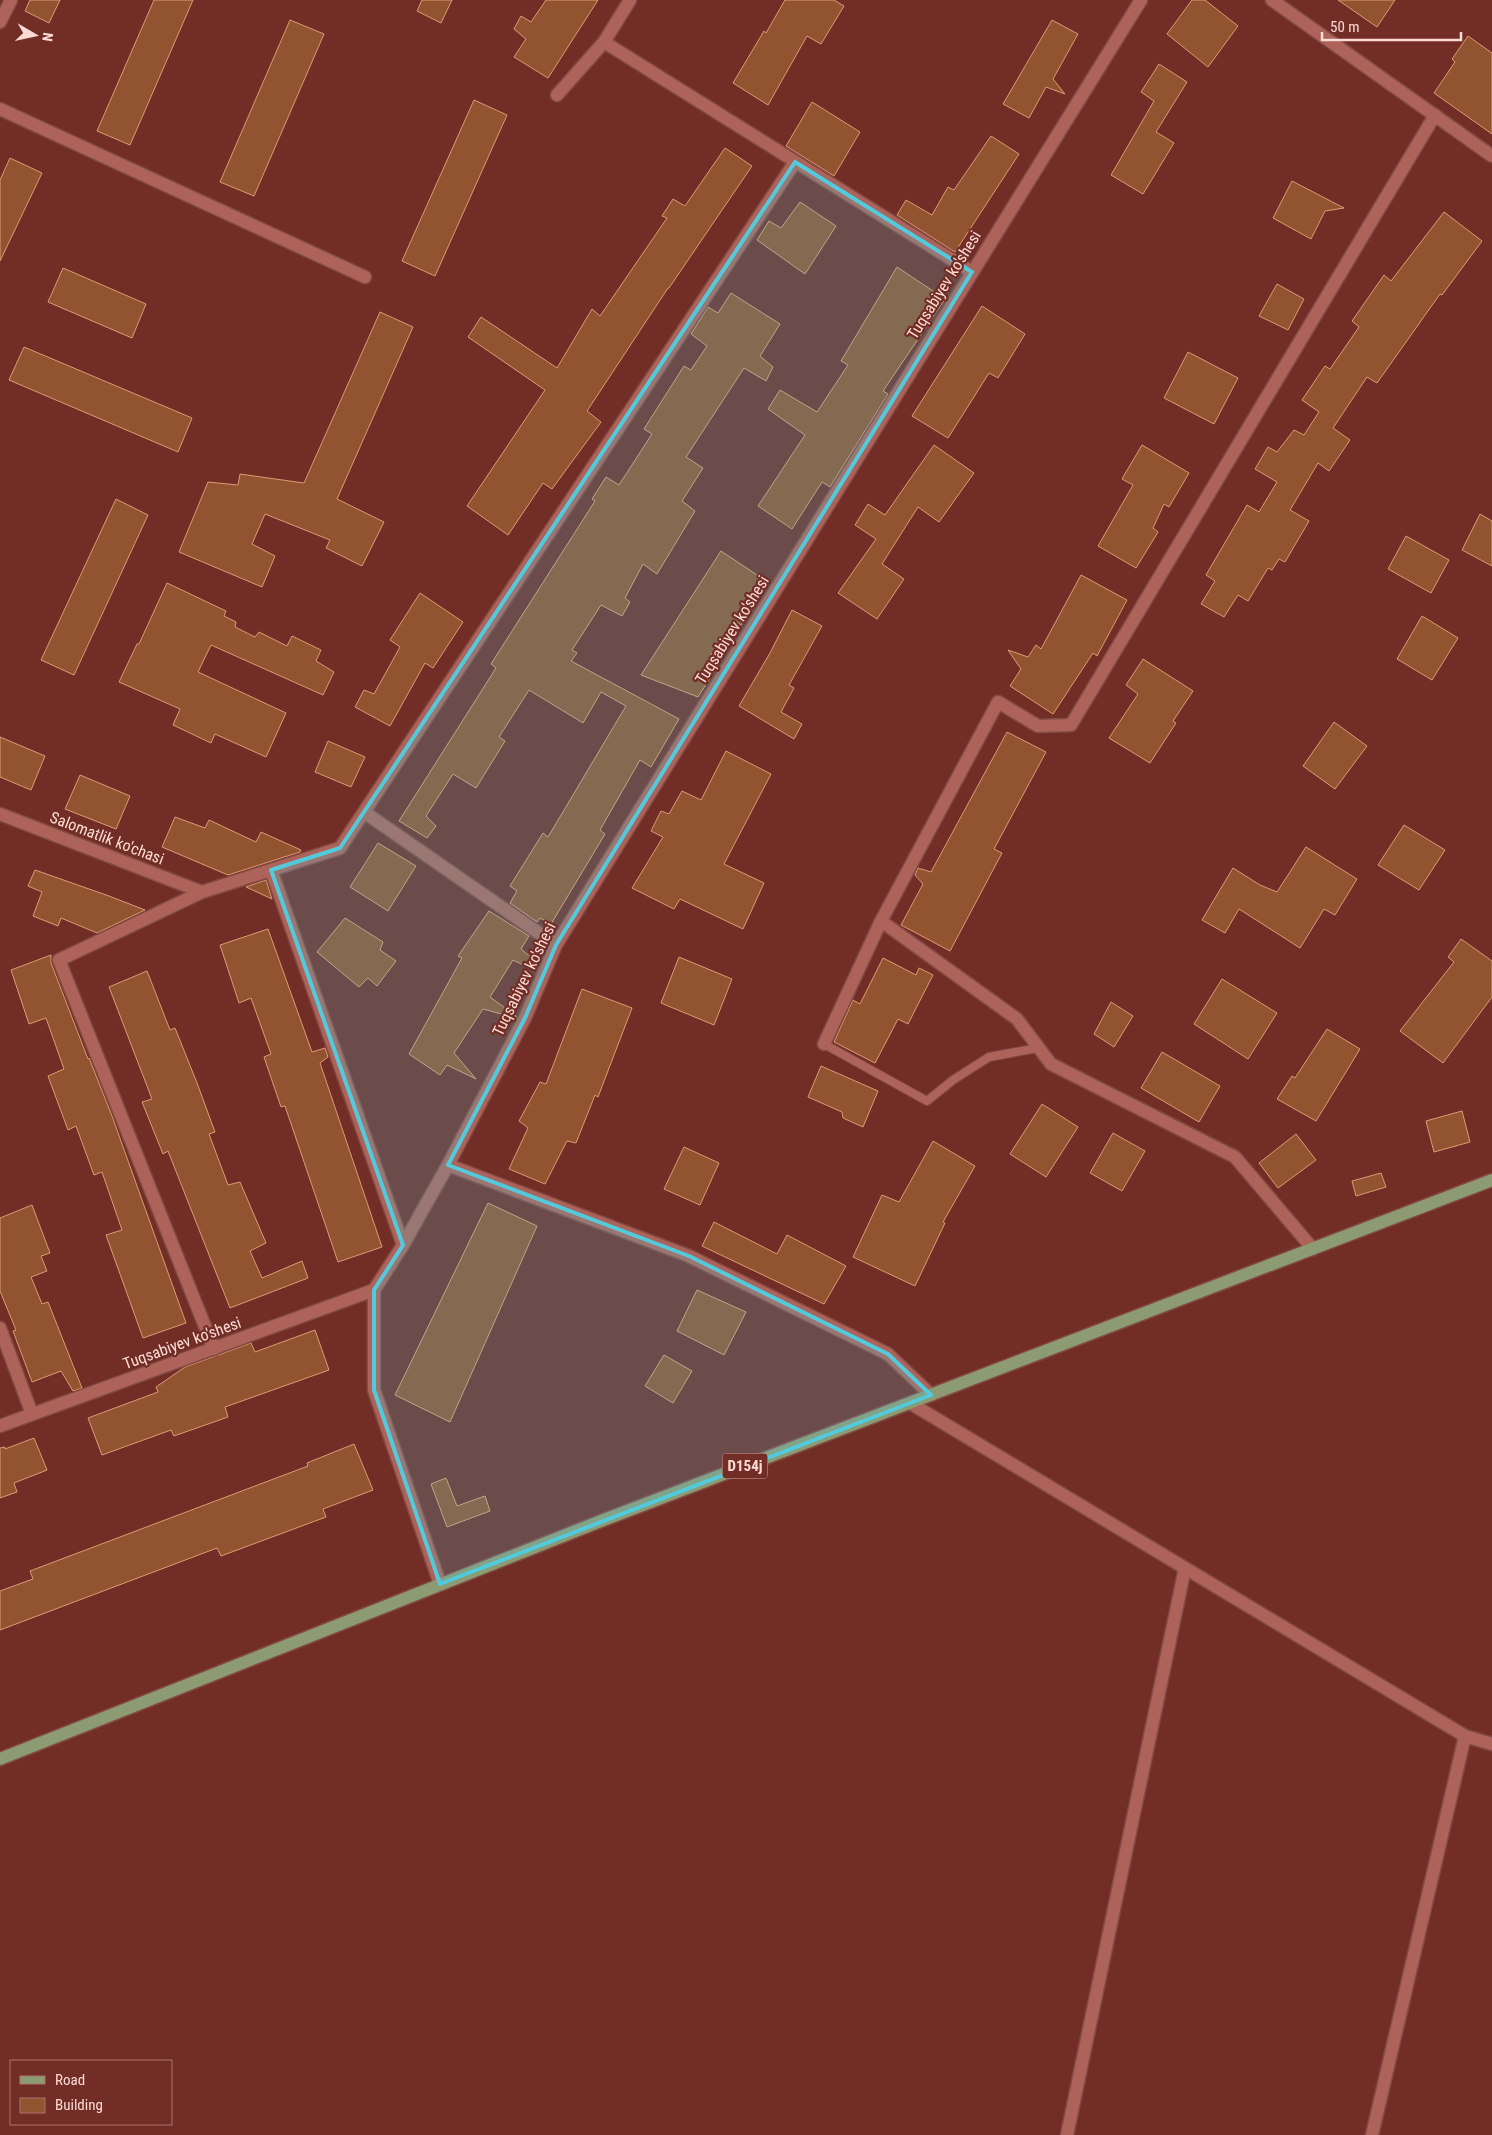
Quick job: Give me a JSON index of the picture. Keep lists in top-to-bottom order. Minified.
{"streets":{"main road":["D154j"],"street":["Tuqsabiyev ko'shesi","Salomatlik ko'chasi"]},"legend":["Road","Building"],"scale_bar":"50 m","north":"right"}
